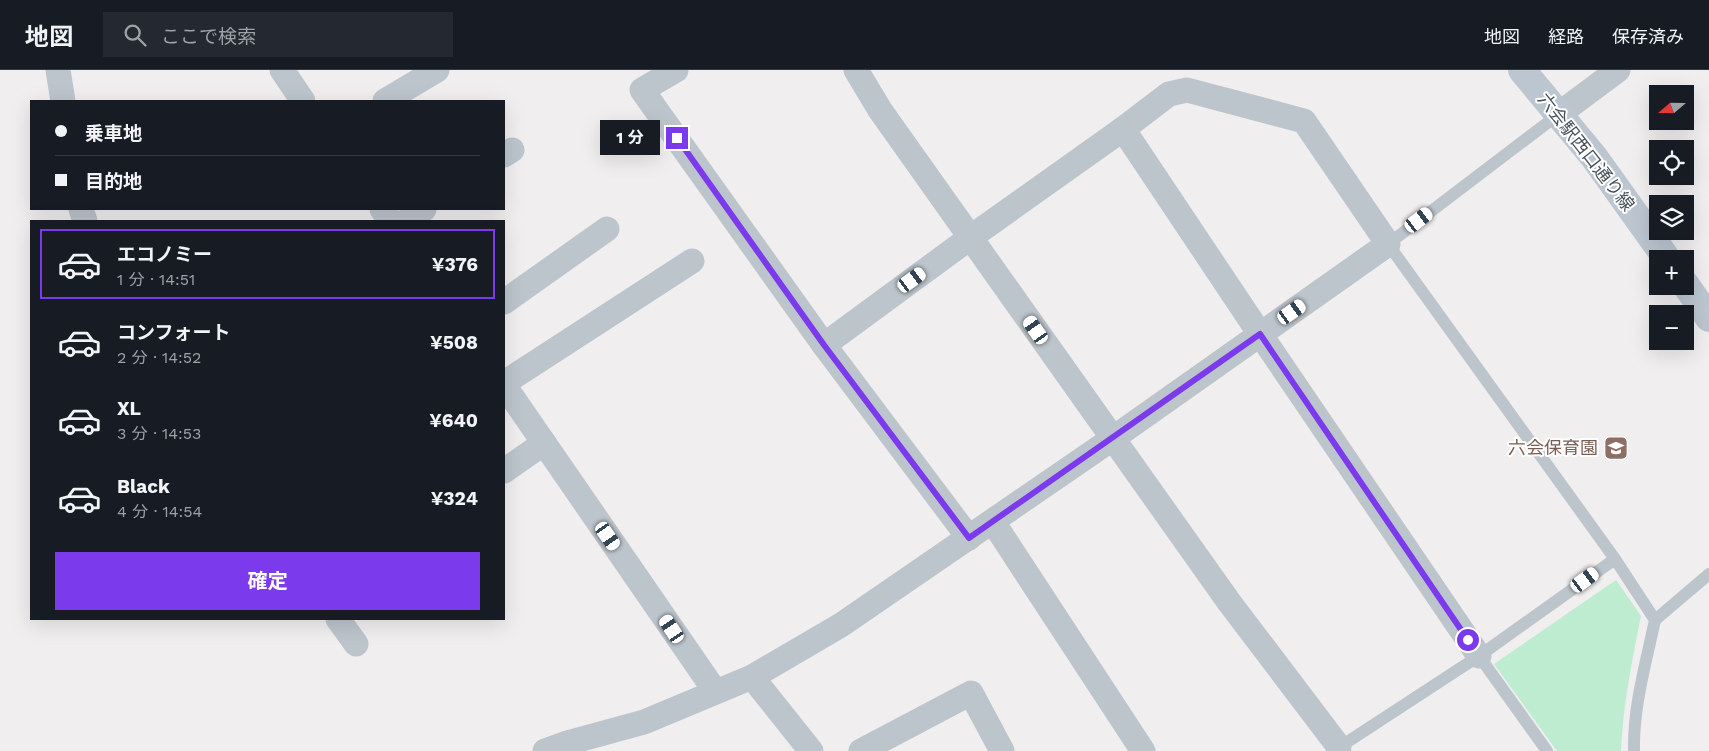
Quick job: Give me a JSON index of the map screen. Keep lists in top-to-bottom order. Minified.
{"streets":{"street":["六会駅西口通り線"]},"places":{"school or university":["六会保育園"]},"north":"left","page":{"header":"地図","search":"ここで検索","nav":["地図","経路","保存済み"],"map_buttons":["+","−"],"banner":["乗車地","目的地"],"bubble":"1 分","list":[{"name":"エコノミー","note":"1 分 · 14:51","value":"¥376"},{"name":"コンフォート","note":"2 分 · 14:52","value":"¥508"},{"name":"XL","note":"3 分 · 14:53","value":"¥640"},{"name":"Black","note":"4 分 · 14:54","value":"¥324"}],"buttons":"確定"}}
